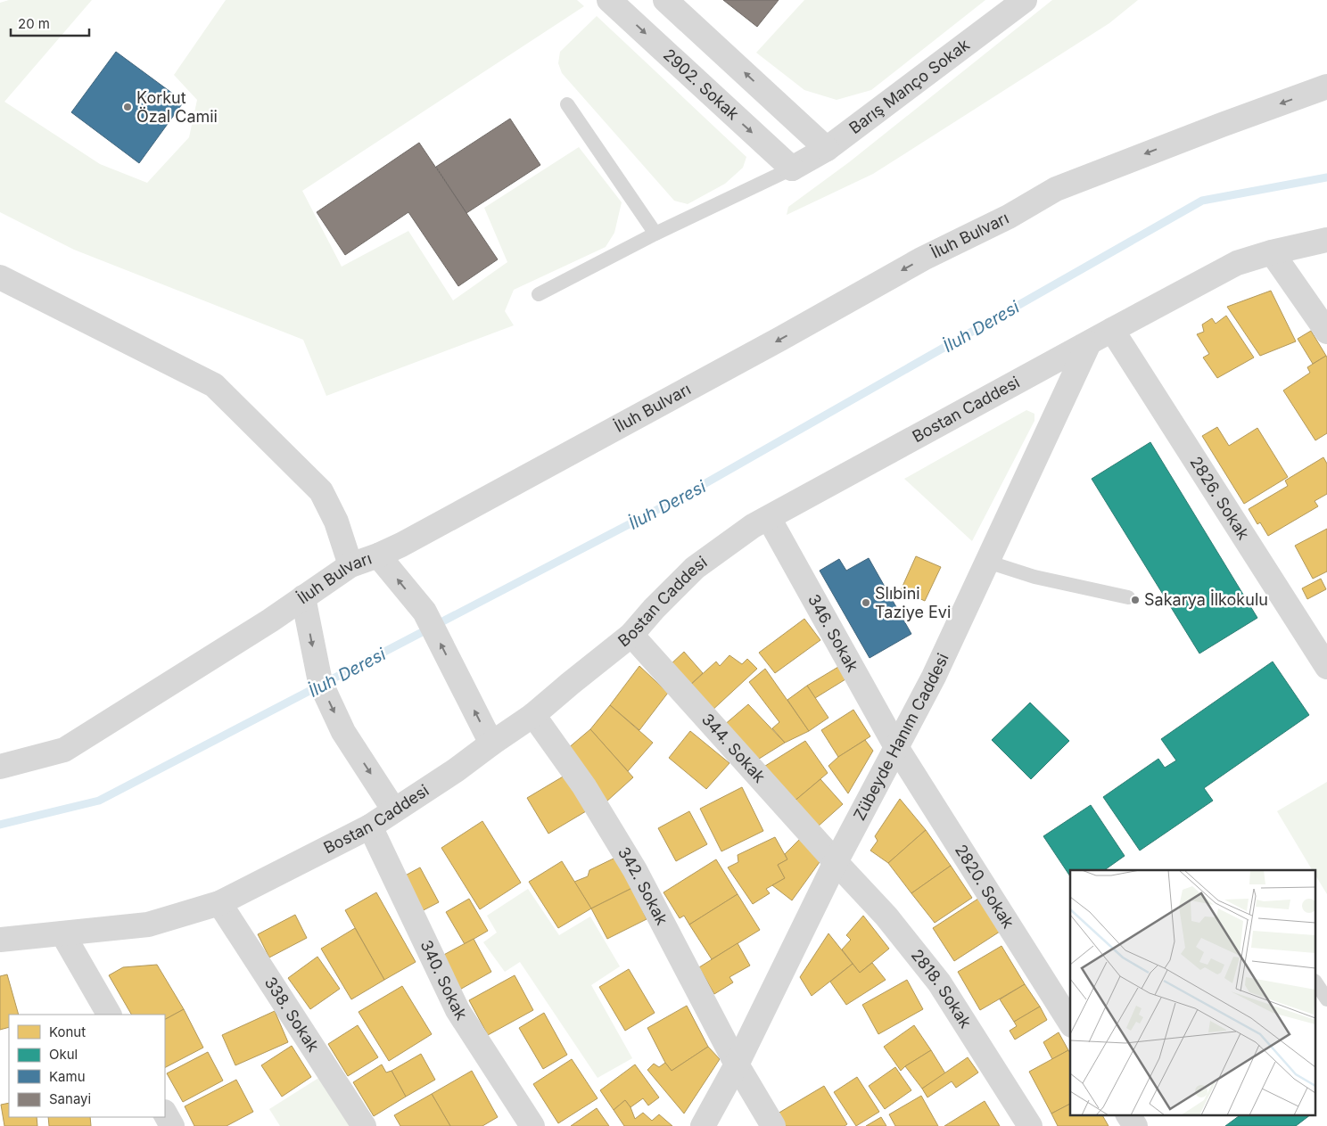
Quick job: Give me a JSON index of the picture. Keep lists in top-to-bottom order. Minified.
{"streets":{"street":["2902. Sokak","Barış Manço Sokak","İluh Bulvarı","Bostan Caddesi","2826. Sokak","346. Sokak","Zübeyde Hanım Caddesi","344. Sokak","342. Sokak","2820. Sokak","340. Sokak","2818. Sokak","338. Sokak"]},"crossings":[["2902. Sokak","Barış Manço Sokak"],["Bostan Caddesi","2826. Sokak"],["Bostan Caddesi","346. Sokak"],["Bostan Caddesi","Zübeyde Hanım Caddesi"],["Bostan Caddesi","344. Sokak"],["Bostan Caddesi","342. Sokak"],["Bostan Caddesi","340. Sokak"],["Bostan Caddesi","338. Sokak"],["346. Sokak","Zübeyde Hanım Caddesi"],["346. Sokak","2820. Sokak"],["Zübeyde Hanım Caddesi","344. Sokak"],["Zübeyde Hanım Caddesi","342. Sokak"],["Zübeyde Hanım Caddesi","2820. Sokak"],["Zübeyde Hanım Caddesi","2818. Sokak"],["344. Sokak","2818. Sokak"]],"one_way":["İluh Bulvarı"],"water":["İluh Deresi"],"places":["Korkut Özal Camii","Sakarya İlkokulu","Slıbini Taziye Evi"],"legend":["Konut","Okul","Kamu","Sanayi"],"scale_bar":"20 m"}
